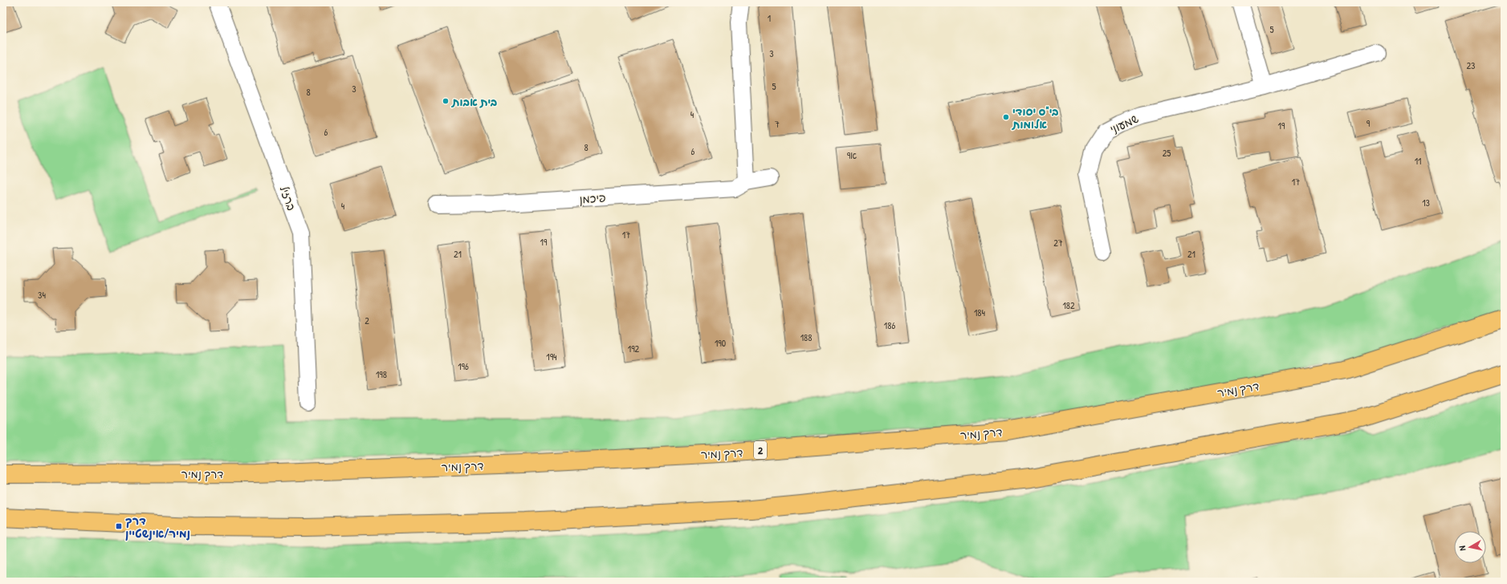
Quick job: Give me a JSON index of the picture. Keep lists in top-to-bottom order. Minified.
{"streets":{"highway":["דרך נמיר","2"],"street":["שמעוני","ברזיל","פיכמן"]},"places":{"other":["בית אבות","בי\"ס יסודי אלומות"],"transit":["דרך נמיר/אינשטיין"]},"house_numbers":["1","5","3","23","5","3","8","4","9","7","19","6","8","6","25","9א","11","17","13","4","17","19","27","21","21","34","182","184","2","186","188","190","192","194","196","198"],"north":"left"}
